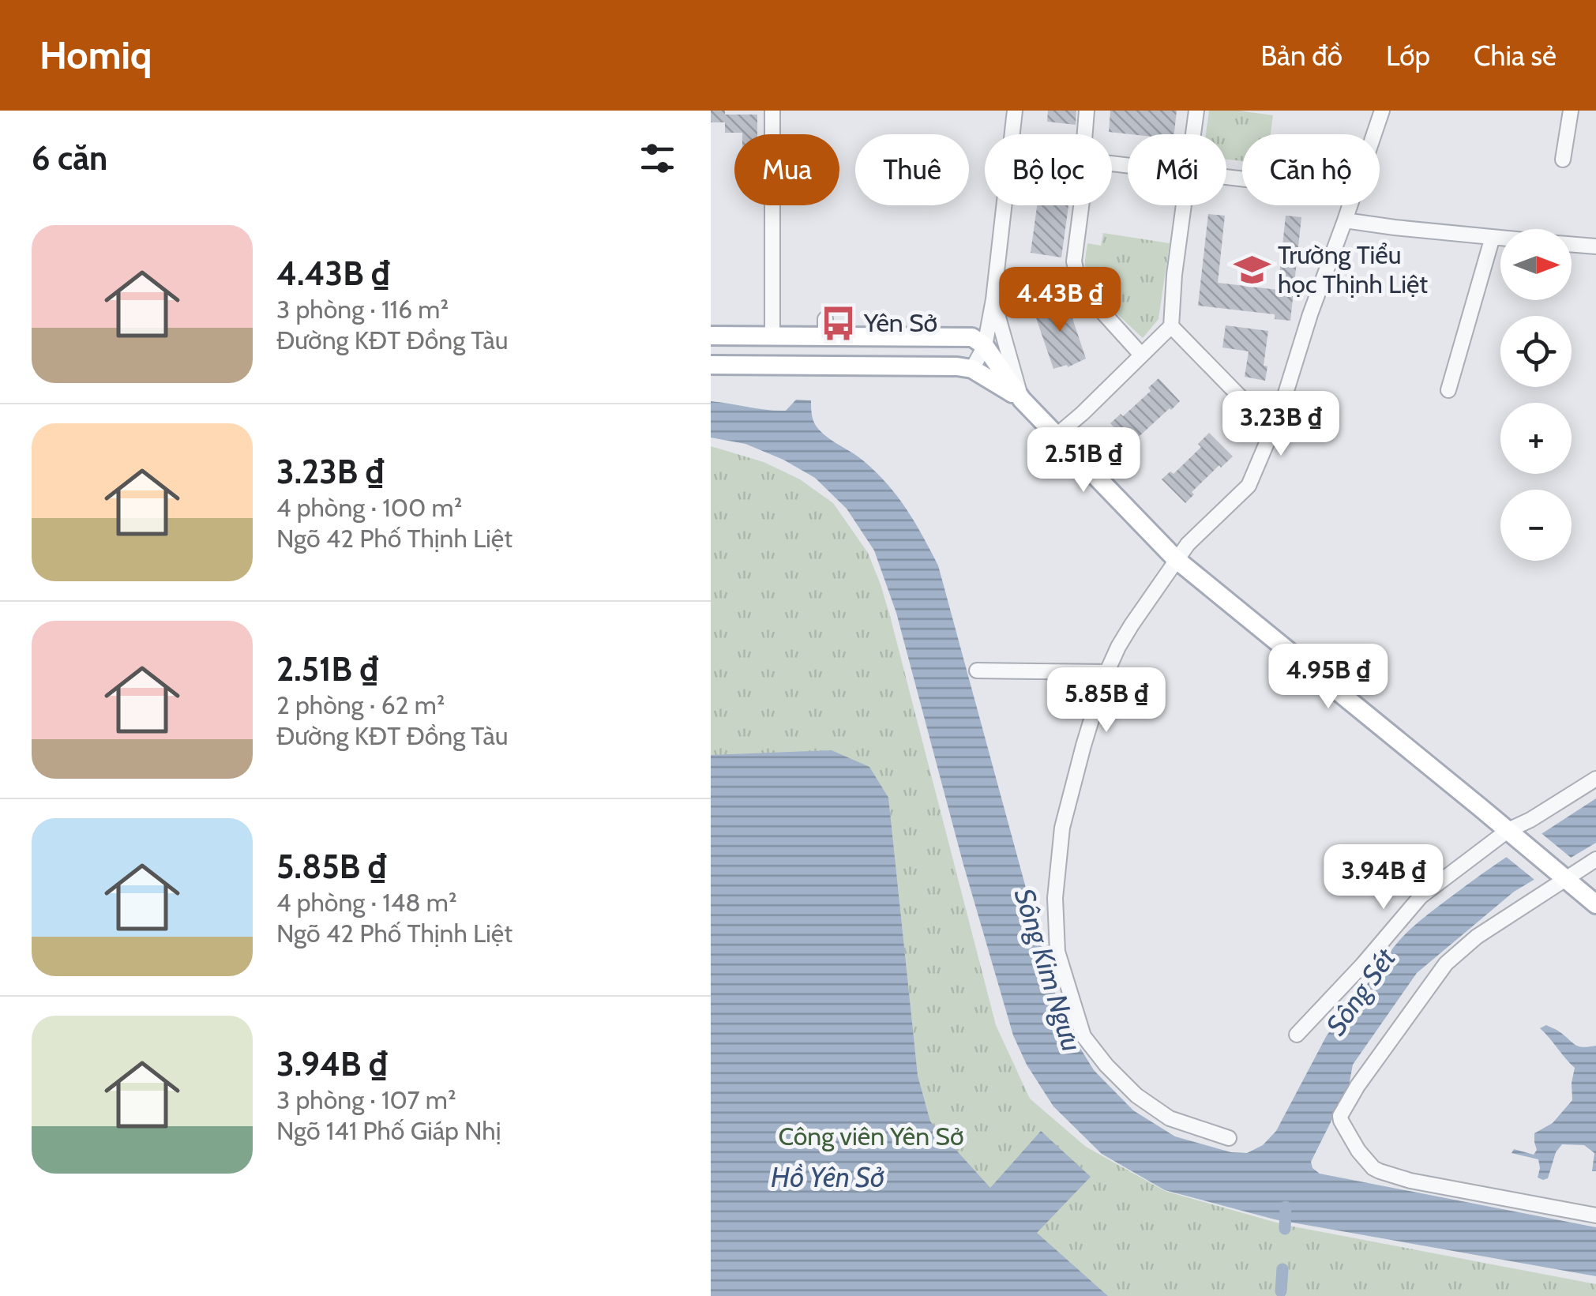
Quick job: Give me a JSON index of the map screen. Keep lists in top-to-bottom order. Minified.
{"water":["Sông Kim Ngưu","Sông Sét","Hồ Yên Sở"],"parks":["Công viên Yên Sở"],"places":{"school or university":["Trường Tiểu học Thịnh Liệt"],"bus stop":["Yên Sở"]},"north":"right","page":{"header":"Homiq","nav":["Bản đồ","Lớp","Chia sẻ"],"heading":"6 căn","chip":["Mua","Thuê","Bộ lọc","Mới","Căn hộ"],"list":[{"name":"4.43B ₫","note":"3 phòng · 116 m² · Đường KĐT Đồng Tàu"},{"name":"3.23B ₫","note":"4 phòng · 100 m² · Ngõ 42 Phố Thịnh Liệt"},{"name":"2.51B ₫","note":"2 phòng · 62 m² · Đường KĐT Đồng Tàu"},{"name":"5.85B ₫","note":"4 phòng · 148 m² · Ngõ 42 Phố Thịnh Liệt"},{"name":"3.94B ₫","note":"3 phòng · 107 m² · Ngõ 141 Phố Giáp Nhị"}],"map_buttons":["+","−"],"price":["4.43B ₫","3.23B ₫","2.51B ₫","4.95B ₫","5.85B ₫","3.94B ₫"]}}
